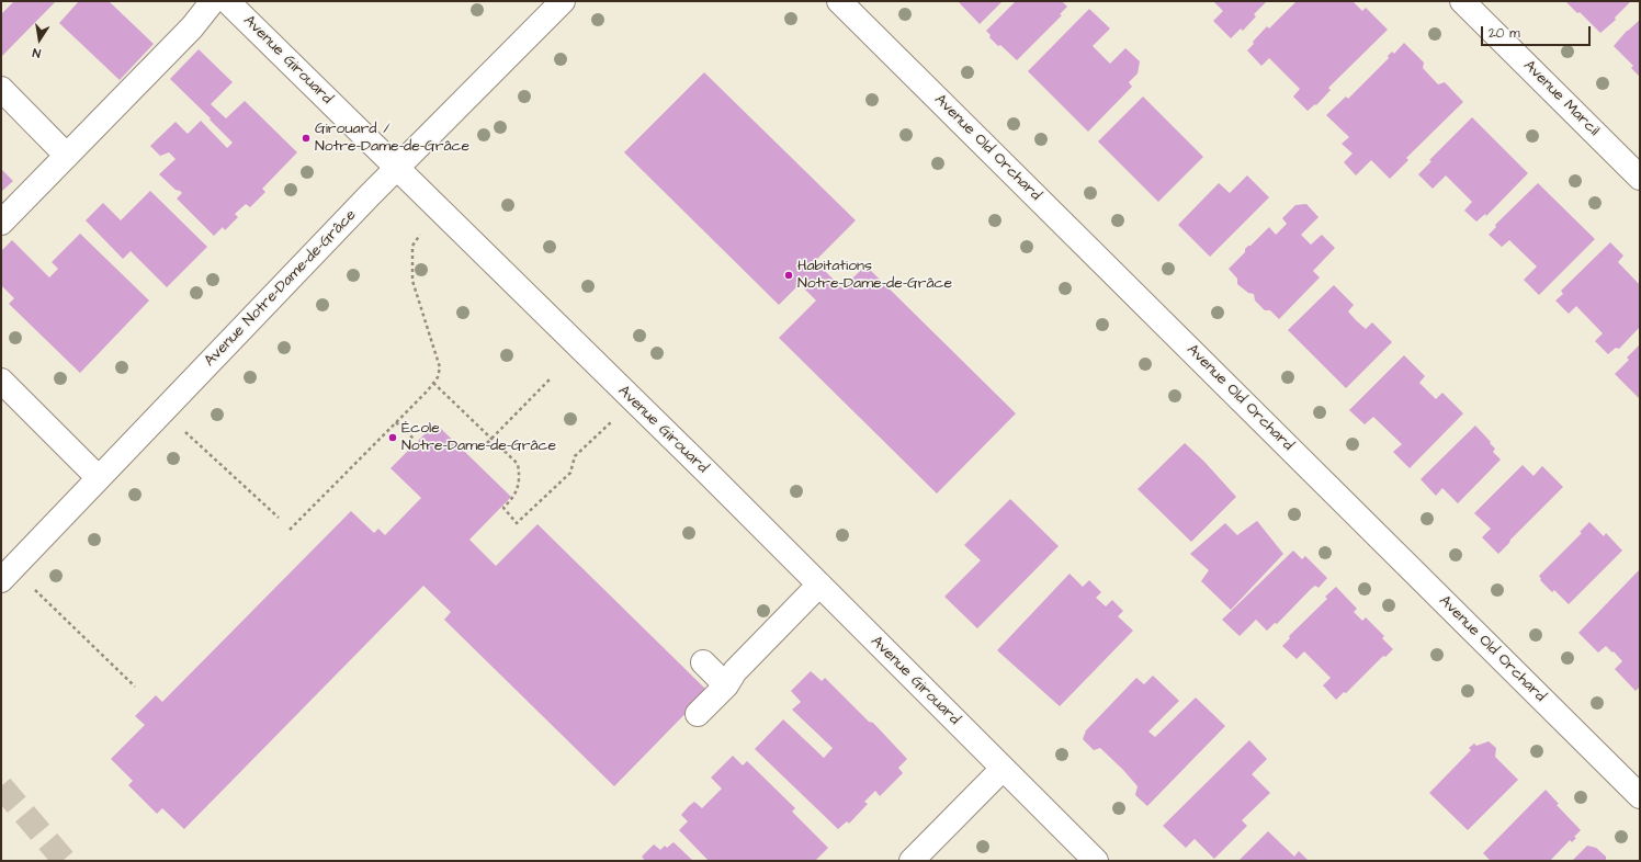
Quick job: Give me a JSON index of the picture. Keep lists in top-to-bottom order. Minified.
{"streets":{"street":["Avenue Girouard","Avenue Marcil","Avenue Old Orchard","Avenue Notre-Dame-de-Grâce"]},"crossings":[["Avenue Girouard","Avenue Notre-Dame-de-Grâce"]],"places":["Girouard / Notre-Dame-de-Grâce","Habitations Notre-Dame-de-Grâce","École Notre-Dame-de-Grâce"],"scale_bar":"20 m","north":"bottom"}
